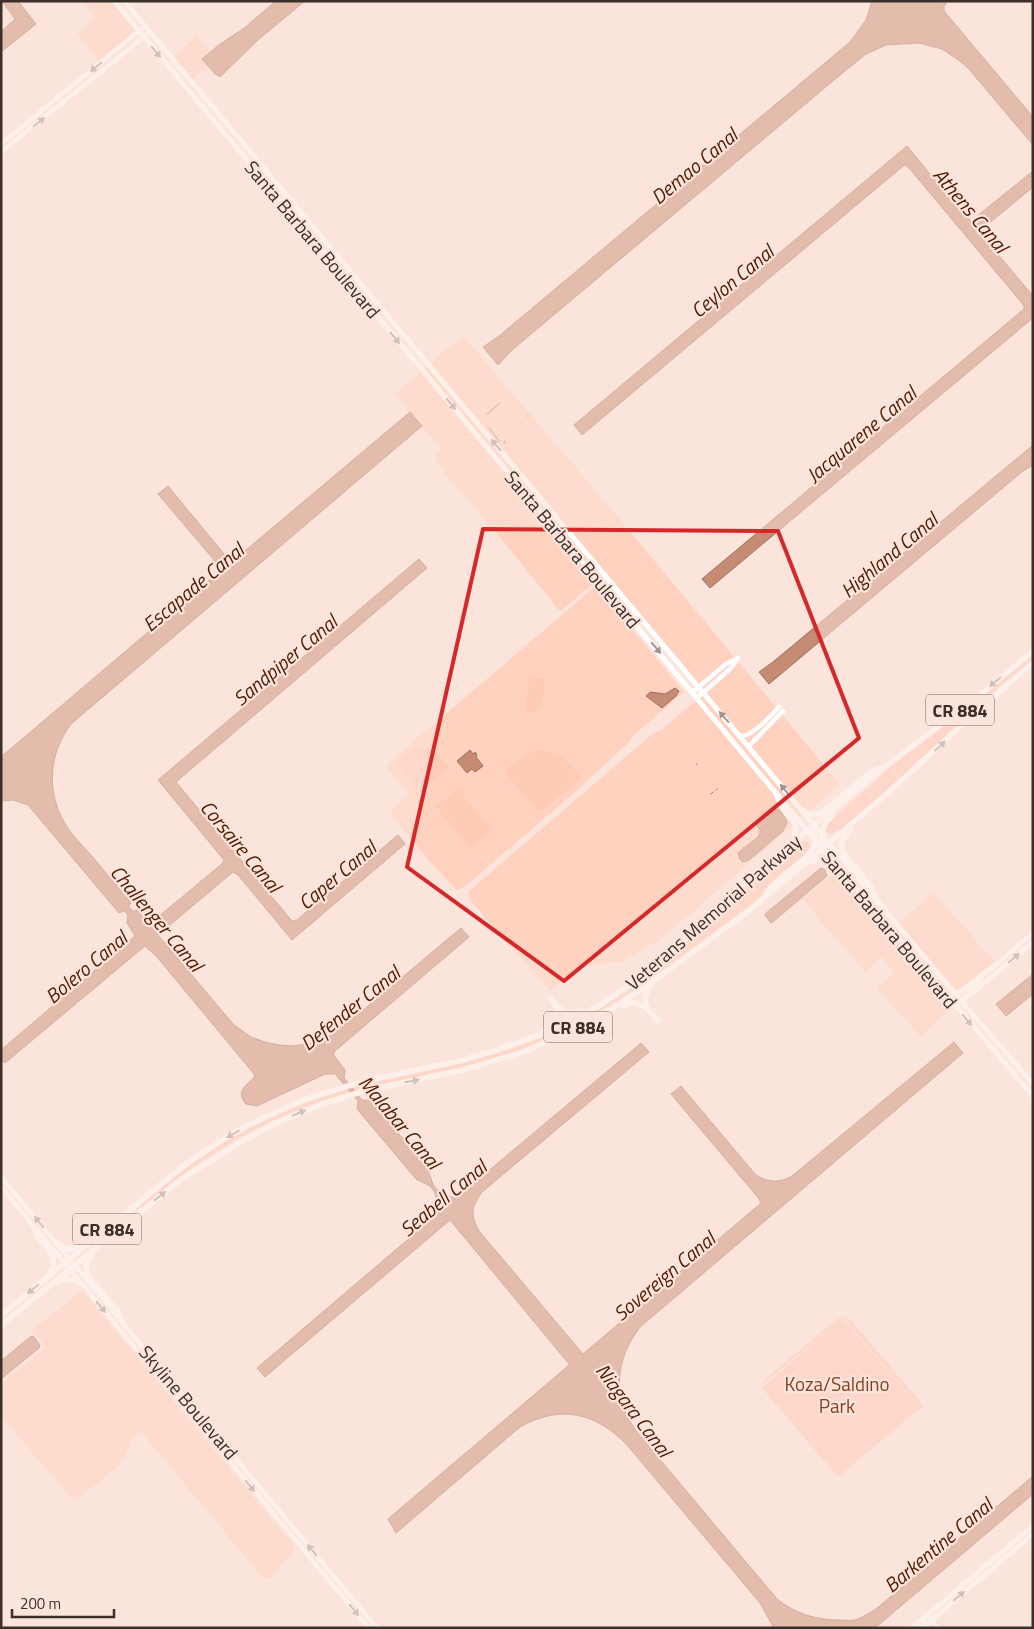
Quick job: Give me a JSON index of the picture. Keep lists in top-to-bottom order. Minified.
{"streets":{"highway":["CR 884","Veterans Memorial Parkway"],"main road":["Santa Barbara Boulevard"],"street":["Skyline Boulevard"]},"crossings":[["Santa Barbara Boulevard","Veterans Memorial Parkway"],["Veterans Memorial Parkway","Skyline Boulevard"]],"water":["Demao Canal","Athens Canal","Ceylon Canal","Jacquarene Canal","Highland Canal","Escapade Canal","Sandpiper Canal","Corsaire Canal","Caper Canal","Challenger Canal","Bolero Canal","Defender Canal","Malabar Canal","Seabell Canal","Sovereign Canal","Niagara Canal","Barkentine Canal"],"parks":["Koza/Saldino Park"],"scale_bar":"200 m"}
